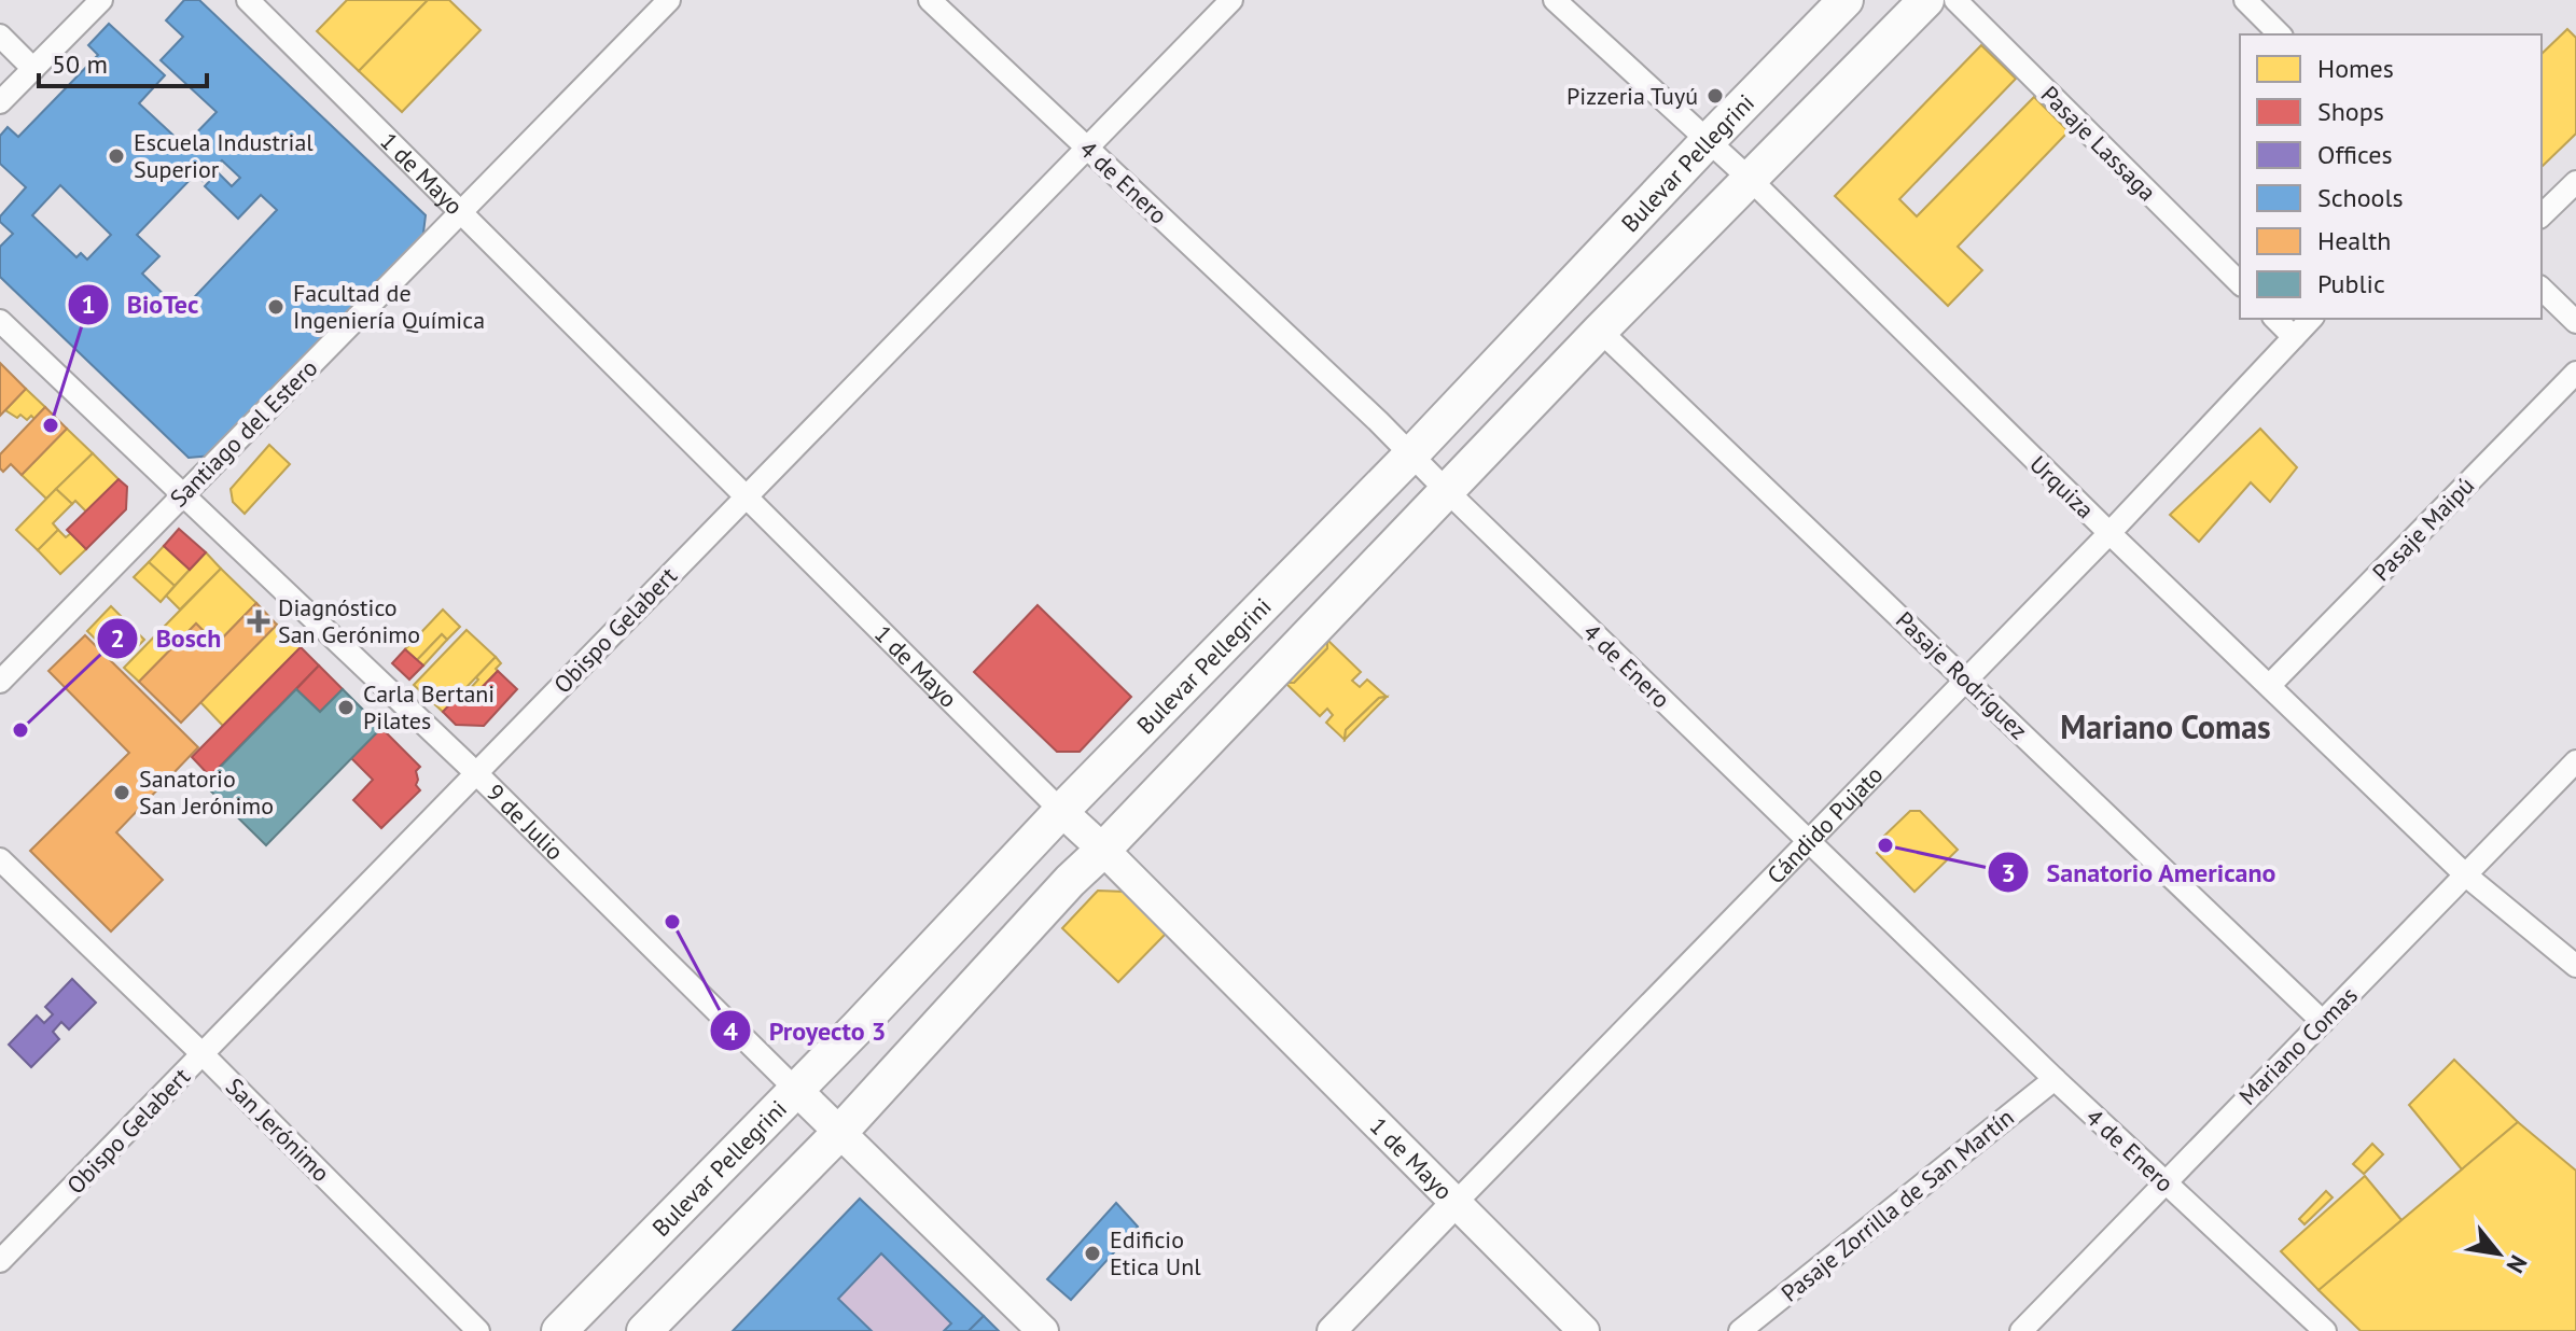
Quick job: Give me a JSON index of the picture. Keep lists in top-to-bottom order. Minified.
{"streets":{"main road":["Bulevar Pellegrini","1 de Mayo","9 de Julio"],"street":["Pasaje Lassaga","4 de Enero","Santiago del Estero","Urquiza","Pasaje Maipú","Obispo Gelabert","Pasaje Rodríguez","Cándido Pujato","Mariano Comas","San Jerónimo","Pasaje Zorrilla de San Martín"]},"crossings":[["Bulevar Pellegrini","1 de Mayo"],["Bulevar Pellegrini","4 de Enero"],["Bulevar Pellegrini","Urquiza"],["Bulevar Pellegrini","9 de Julio"],["1 de Mayo","Santiago del Estero"],["1 de Mayo","Obispo Gelabert"],["1 de Mayo","Cándido Pujato"],["4 de Enero","Obispo Gelabert"],["4 de Enero","Cándido Pujato"],["4 de Enero","Mariano Comas"],["4 de Enero","Pasaje Zorrilla de San Martín"],["Santiago del Estero","9 de Julio"],["Urquiza","Pasaje Maipú"],["Urquiza","Cándido Pujato"],["Urquiza","Mariano Comas"],["Obispo Gelabert","9 de Julio"],["Obispo Gelabert","San Jerónimo"],["Pasaje Rodríguez","Cándido Pujato"],["Pasaje Rodríguez","Mariano Comas"]],"districts":["Mariano Comas"],"places":{"other":["Pizzeria Tuyú","Escuela Industrial Superior","Facultad de Ingeniería Química","BioTec","Carla Bertani Pilates","Bosch","Sanatorio San Jerónimo","Sanatorio Americano","Proyecto 3","Edificio Etica Unl"],"health":["Diagnóstico San Gerónimo"]},"legend":["Homes","Shops","Offices","Schools","Health","Public"],"scale_bar":"50 m","north":"bottom right"}
